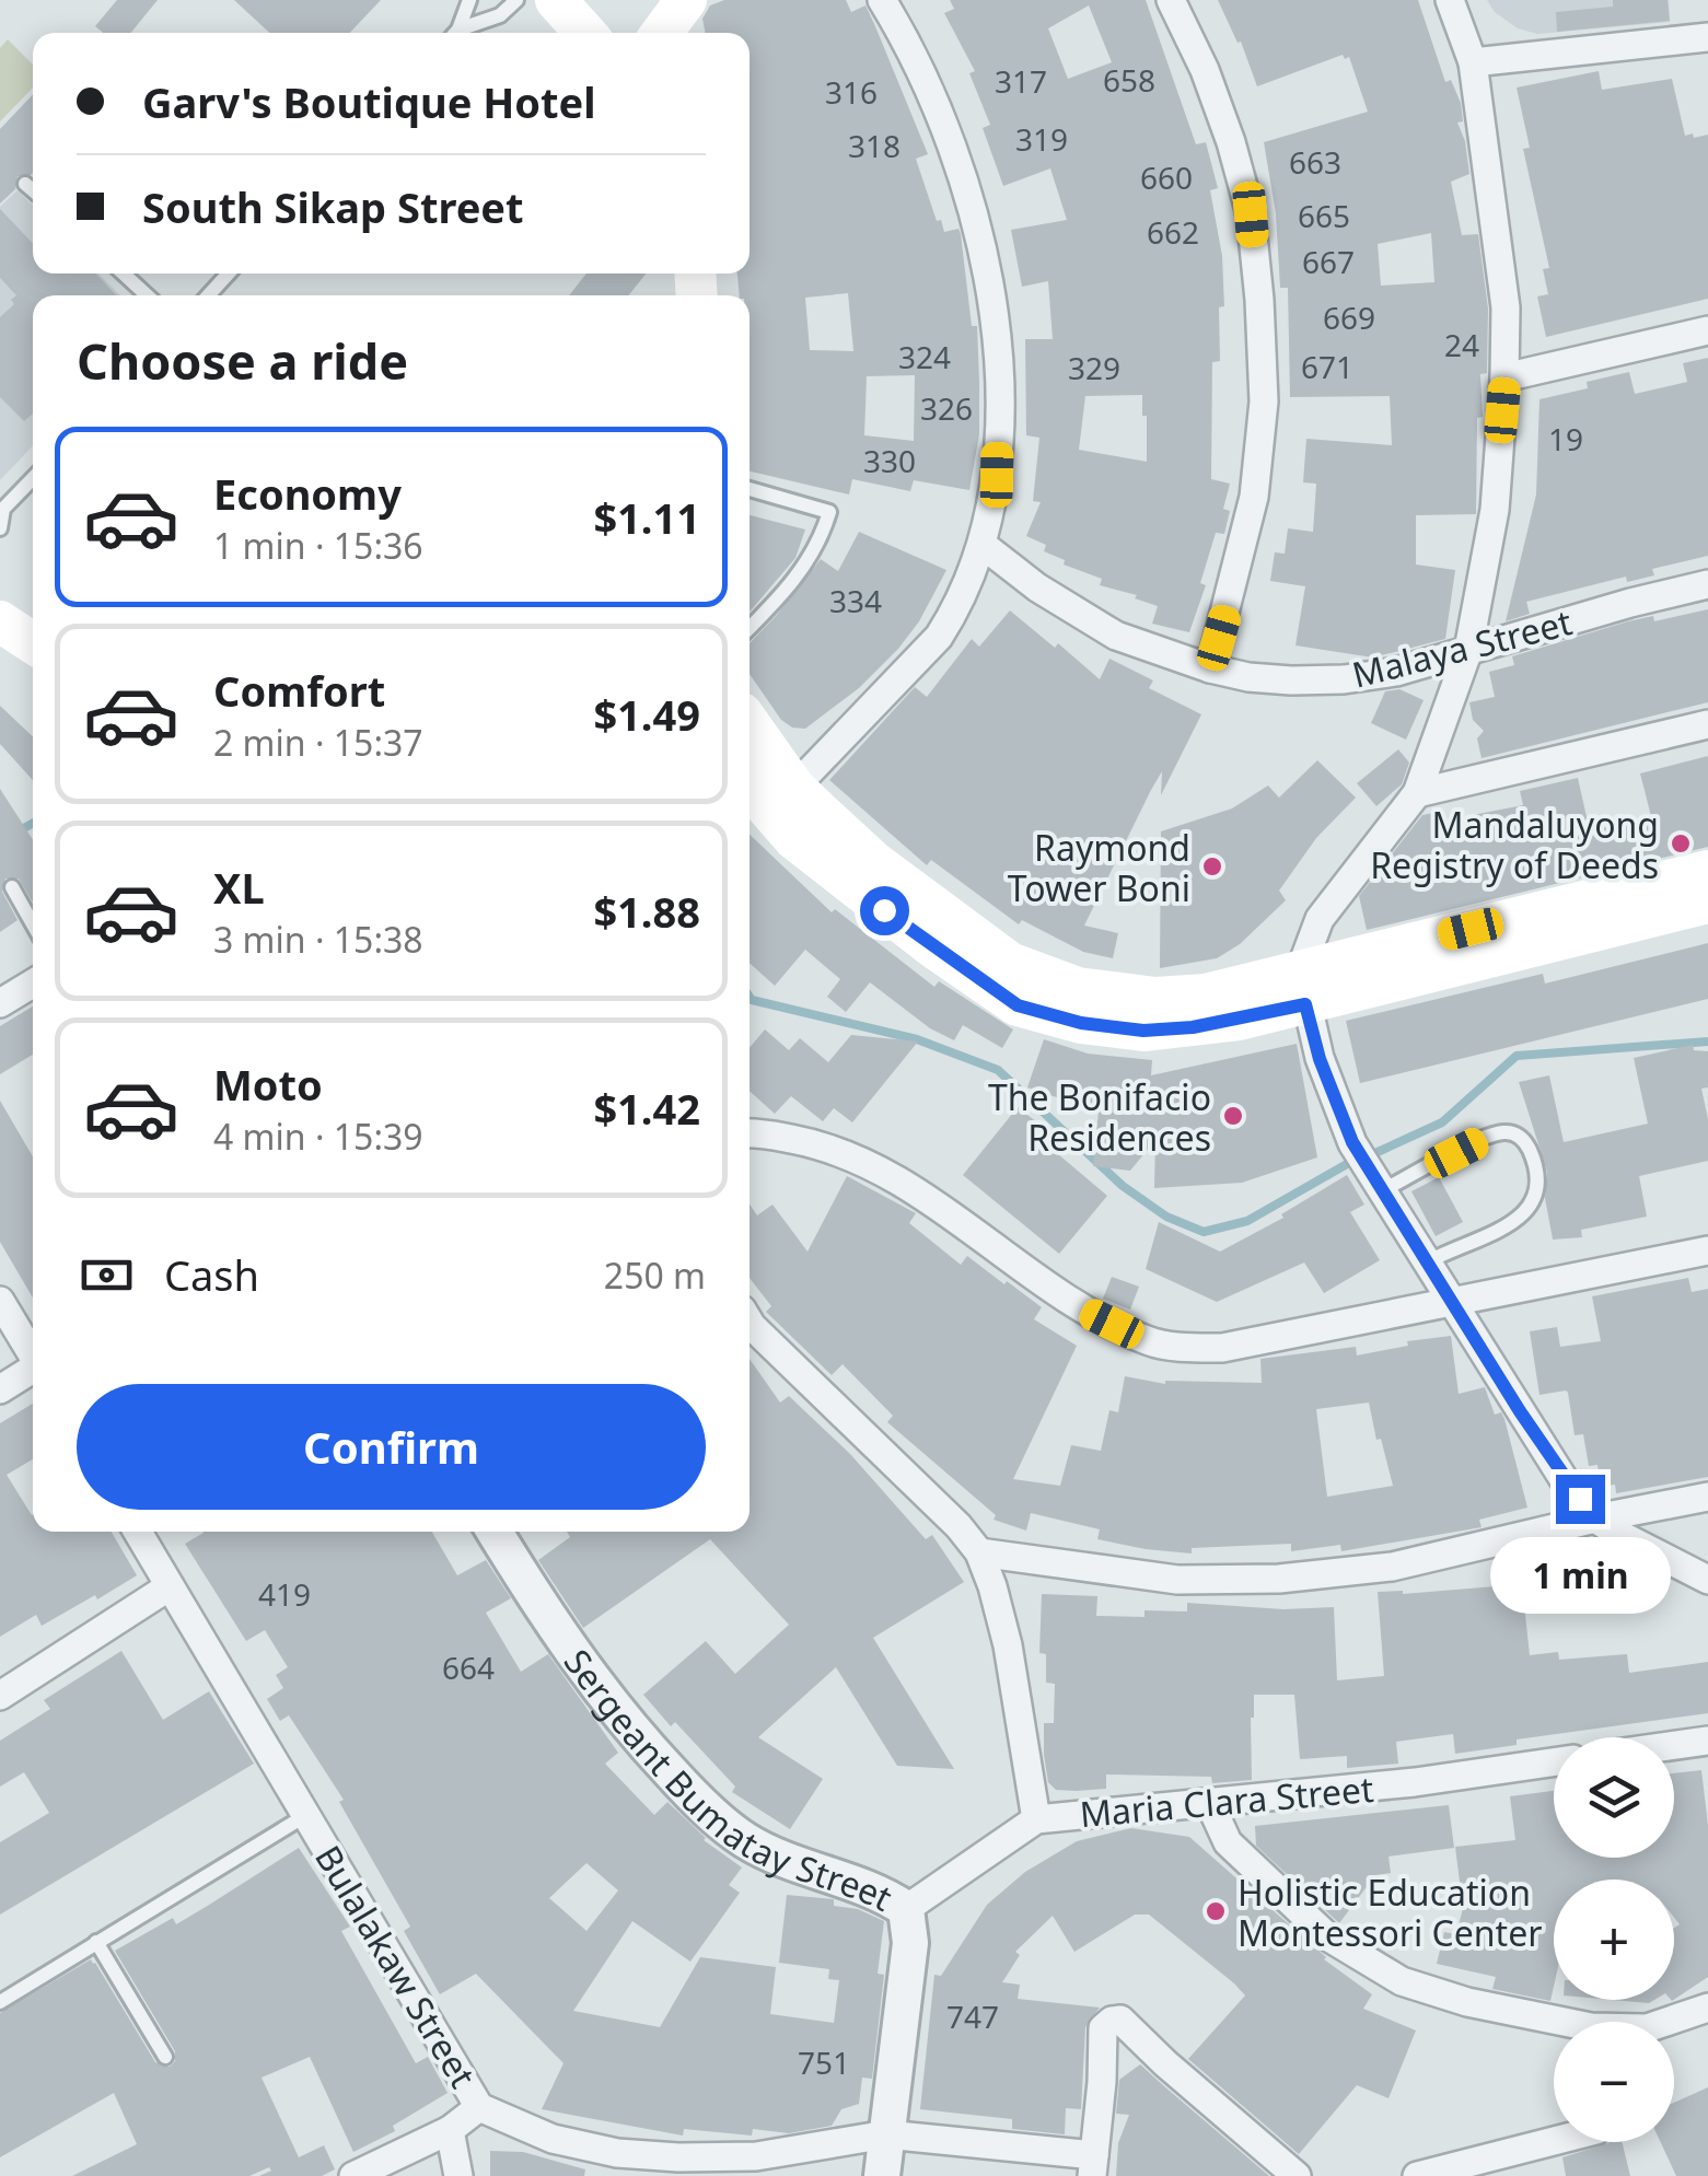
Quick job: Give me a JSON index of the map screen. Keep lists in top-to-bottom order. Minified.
{"streets":{"street":["Malaya Street","Sergeant Bumatay Street","Maria Clara Street","Bulalakaw Street"]},"crossings":[["Sergeant Bumatay Street","Maria Clara Street"],["Sergeant Bumatay Street","Bulalakaw Street"]],"places":["Mandaluyong Registry of Deeds","Raymond Tower Boni","The Bonifacio Residences","Holistic Education Montessori Center"],"house_numbers":["658","317","316","319","318","663","660","665","662","667","669","24","324","671","329","326","19","330","334","419","664","747","751"],"page":{"banner":["Garv's Boutique Hotel","South Sikap Street"],"heading":"Choose a ride","list":[{"name":"Economy","note":"1 min · 15:36","value":"$1.11"},{"name":"Comfort","note":"2 min · 15:37","value":"$1.49"},{"name":"XL","note":"3 min · 15:38","value":"$1.88"},{"name":"Moto","note":"4 min · 15:39","value":"$1.42"}],"pay":["Cash","250 m"],"buttons":"Confirm","bubble":"1 min","map_buttons":["+","−"]}}
